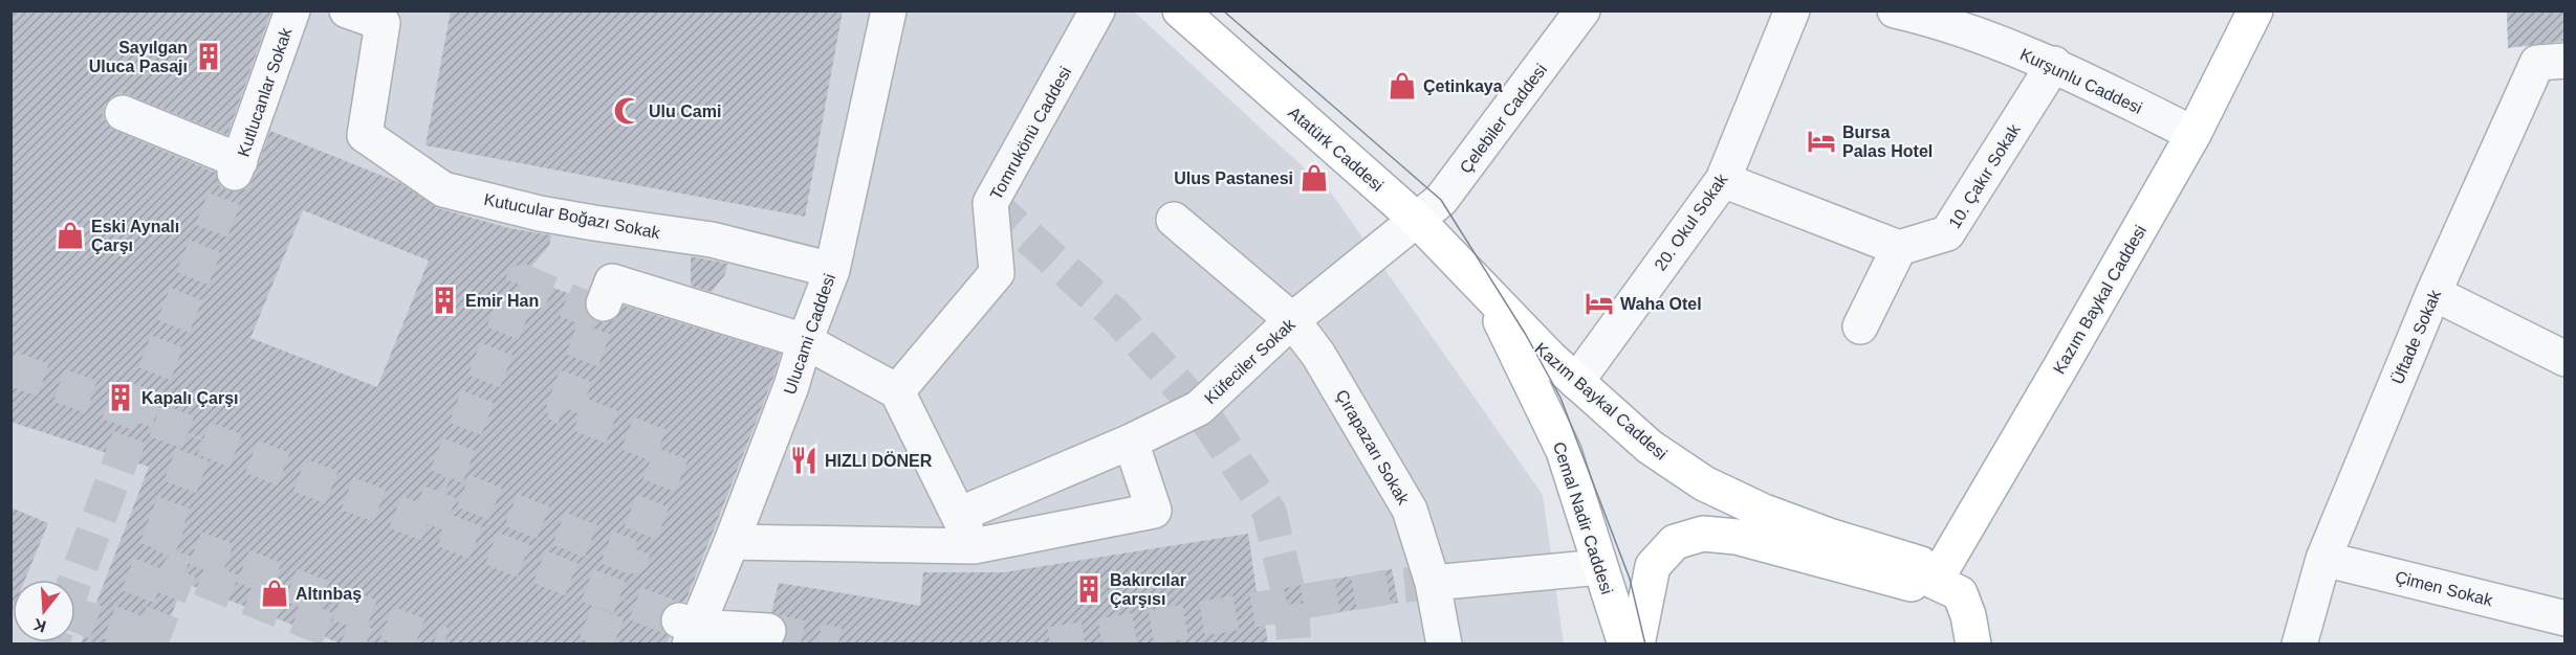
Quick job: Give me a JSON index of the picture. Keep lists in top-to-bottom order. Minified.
{"streets":{"main road":["Atatürk Caddesi","Kazım Baykal Caddesi","Cemal Nadir Caddesi"],"street":["Kurşunlu Caddesi","Kutlucanlar Sokak","Çelebiler Caddesi","Tomrukönü Caddesi","10. Çakır Sokak","Kutucular Boğazı Sokak","20. Okul Sokak","Ulucami Caddesi","Üftade Sokak","Küfeciler Sokak","Çırapazarı Sokak","Çimen Sokak"]},"crossings":[["Kurşunlu Caddesi","10. Çakır Sokak"],["Kurşunlu Caddesi","Kazım Baykal Caddesi"],["Çelebiler Caddesi","Atatürk Caddesi"],["Çelebiler Caddesi","Küfeciler Sokak"],["Atatürk Caddesi","Kazım Baykal Caddesi"],["Atatürk Caddesi","Küfeciler Sokak"],["Atatürk Caddesi","Cemal Nadir Caddesi"],["Kutucular Boğazı Sokak","Ulucami Caddesi"],["20. Okul Sokak","Kazım Baykal Caddesi"],["Kazım Baykal Caddesi","Cemal Nadir Caddesi"],["Üftade Sokak","Çimen Sokak"],["Küfeciler Sokak","Çırapazarı Sokak"]],"places":{"building":["Sayılgan Uluca Pasajı","Emir Han","Kapalı Çarşı","Bakırcılar Çarşısı"],"shop":["Çetinkaya","Ulus Pastanesi","Eski Aynalı Çarşı","Altınbaş"],"mosque":["Ulu Cami"],"hotel":["Bursa Palas Hotel","Waha Otel"],"restaurant":["HIZLI DÖNER"]},"north":"bottom"}
